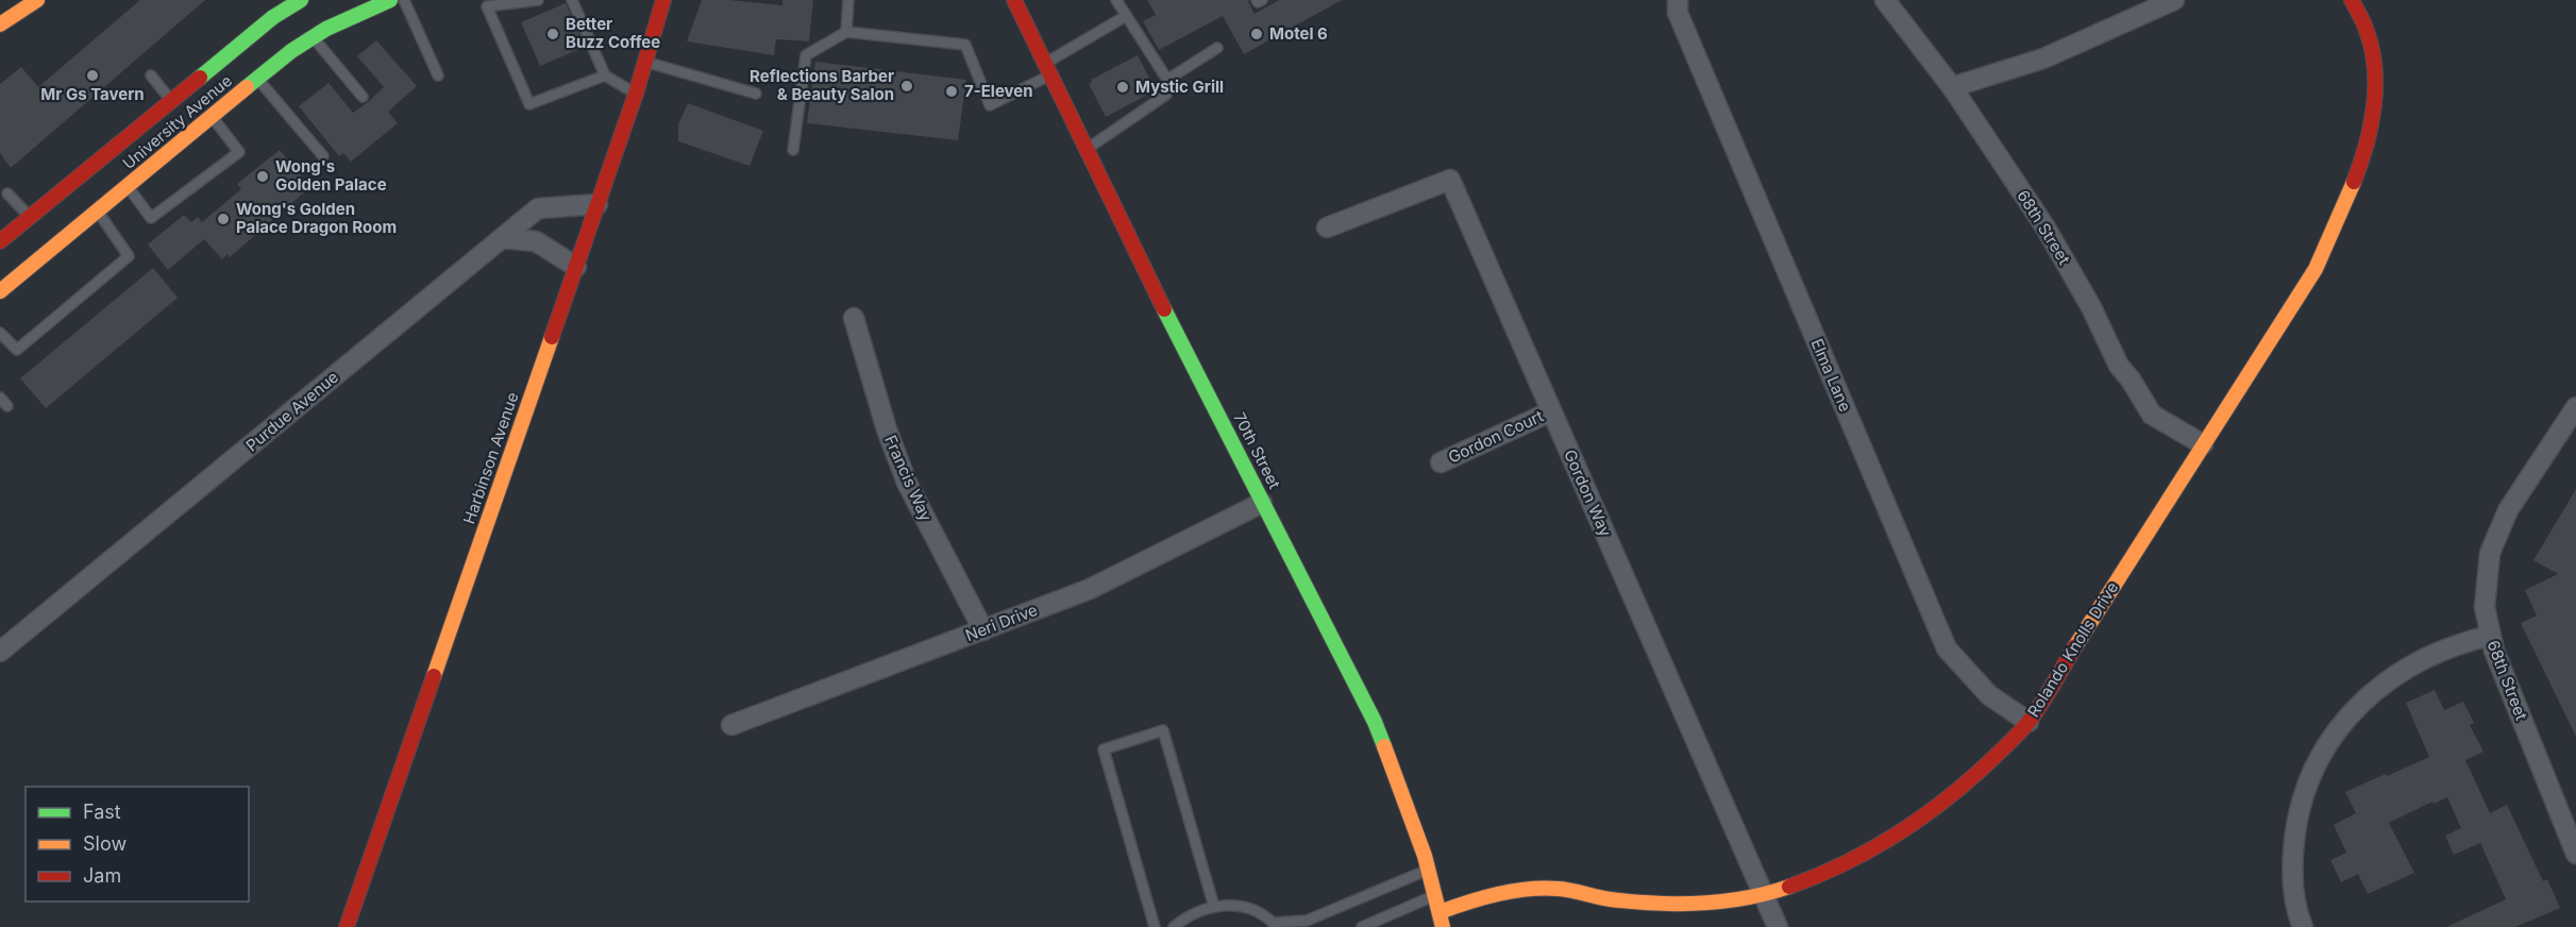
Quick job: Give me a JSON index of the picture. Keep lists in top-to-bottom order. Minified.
{"streets":{"street":["University Avenue","68th Street","Elma Lane","Purdue Avenue","Gordon Court","70th Street","Harbinson Avenue","Francis Way","Gordon Way","Neri Drive","Rolando Knolls Drive"]},"crossings":[["68th Street","Rolando Knolls Drive"],["Elma Lane","Rolando Knolls Drive"],["Purdue Avenue","Harbinson Avenue"],["Gordon Court","Gordon Way"],["70th Street","Neri Drive"],["70th Street","Rolando Knolls Drive"],["Francis Way","Neri Drive"],["Gordon Way","Rolando Knolls Drive"]],"places":["Better Buzz Coffee","Motel 6","Mr Gs Tavern","Reflections Barber & Beauty Salon","Mystic Grill","7-Eleven","Wong's Golden Palace","Wong's Golden Palace Dragon Room"],"legend":["Fast","Slow","Jam"]}
